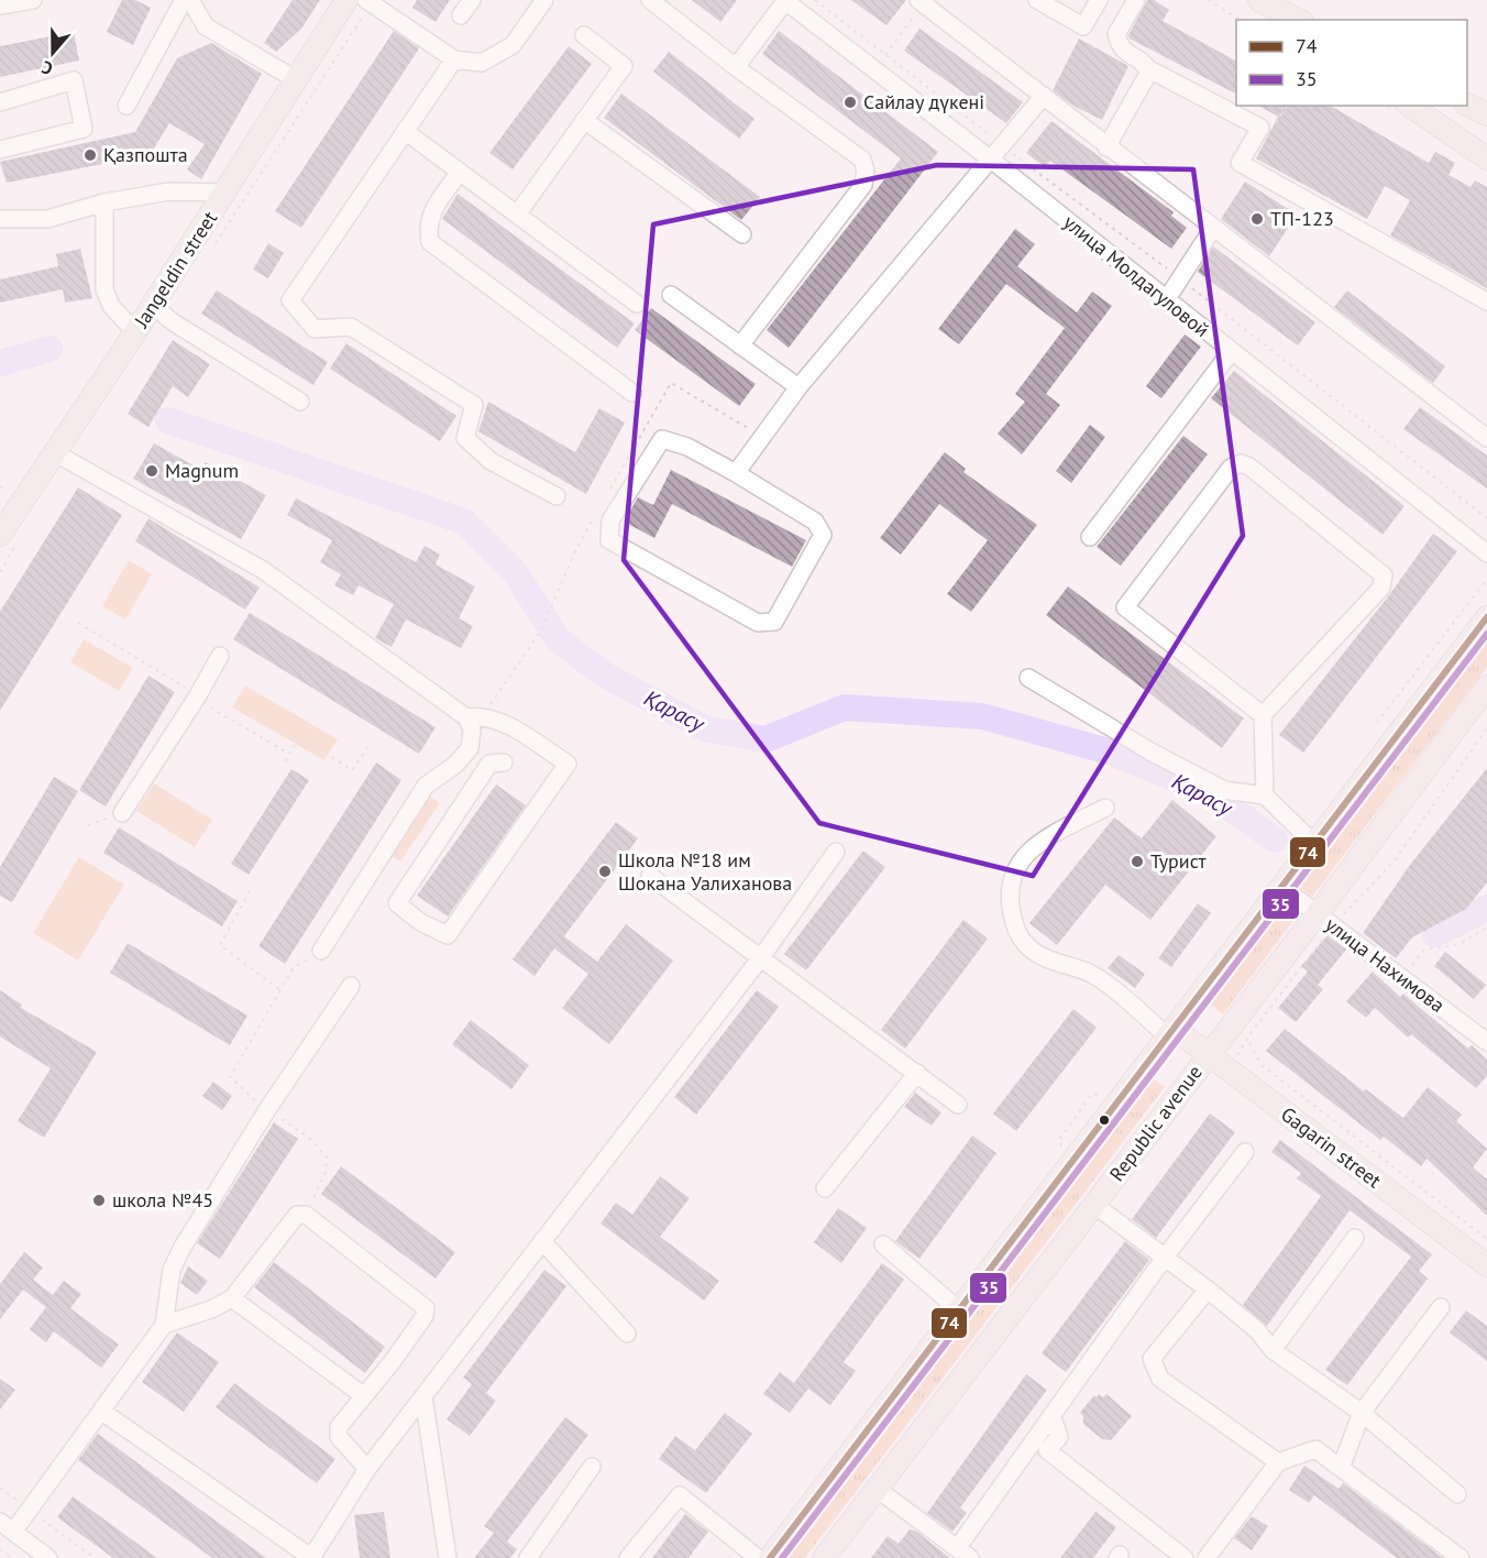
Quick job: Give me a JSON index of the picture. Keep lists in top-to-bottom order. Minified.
{"streets":{"main road":["Jangeldin street","Republic avenue","Gagarin street"],"street":["улица Молдагуловой","улица Нахимова"]},"crossings":[["улица Нахимова","Republic avenue"],["Republic avenue","Gagarin street"]],"water":["Қарасу"],"places":["Сайлау дүкені","Қазпошта","ТП-123","Magnum","Турист","Школа №18 им Шокана Уалиханова","школа №45"],"lines":["transit line 74","transit line 35"],"legend":["74","35"],"north":"bottom"}
